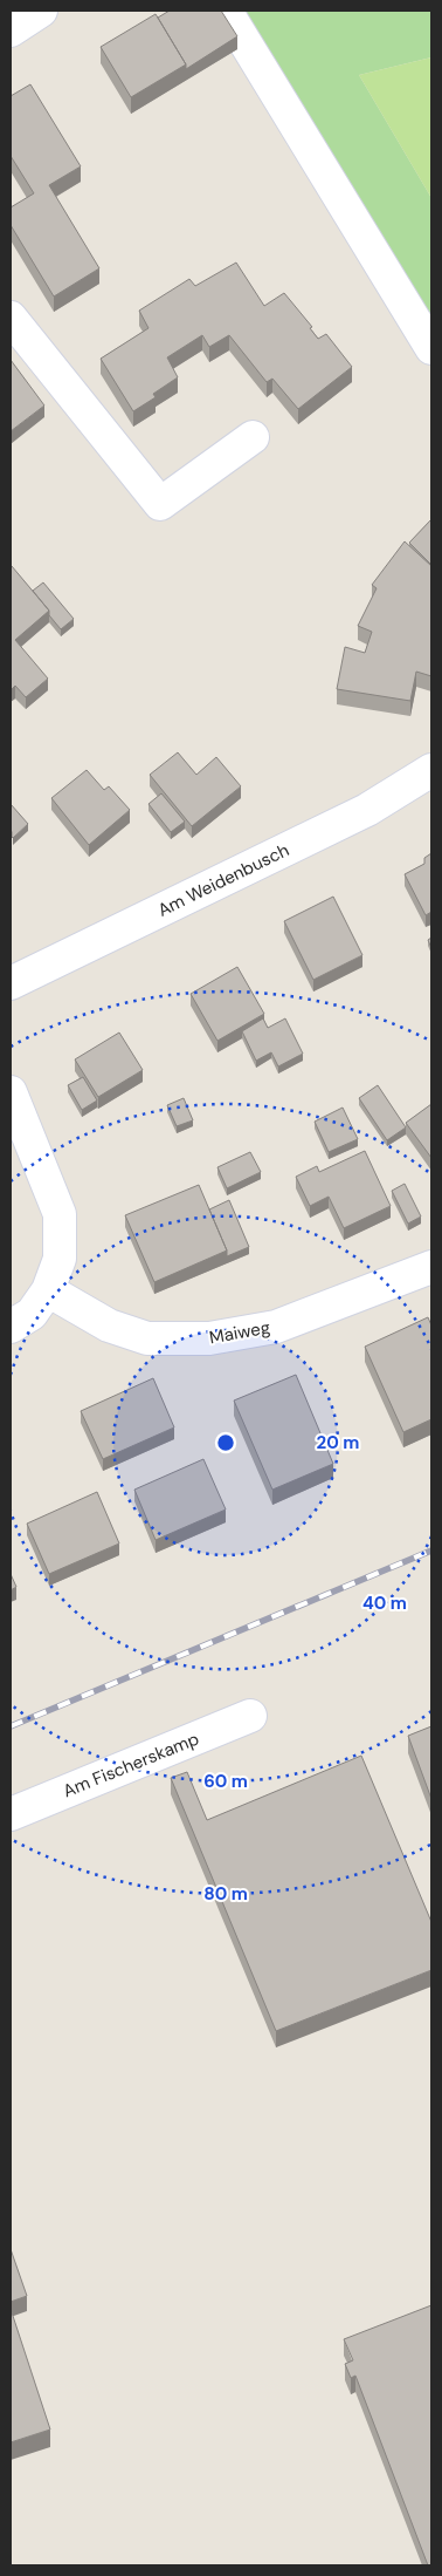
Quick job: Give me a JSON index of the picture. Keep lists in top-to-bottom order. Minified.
{"streets":{"street":["Am Weidenbusch","Maiweg","Am Fischerskamp"]},"rings":["20 m","40 m","60 m","80 m"]}
